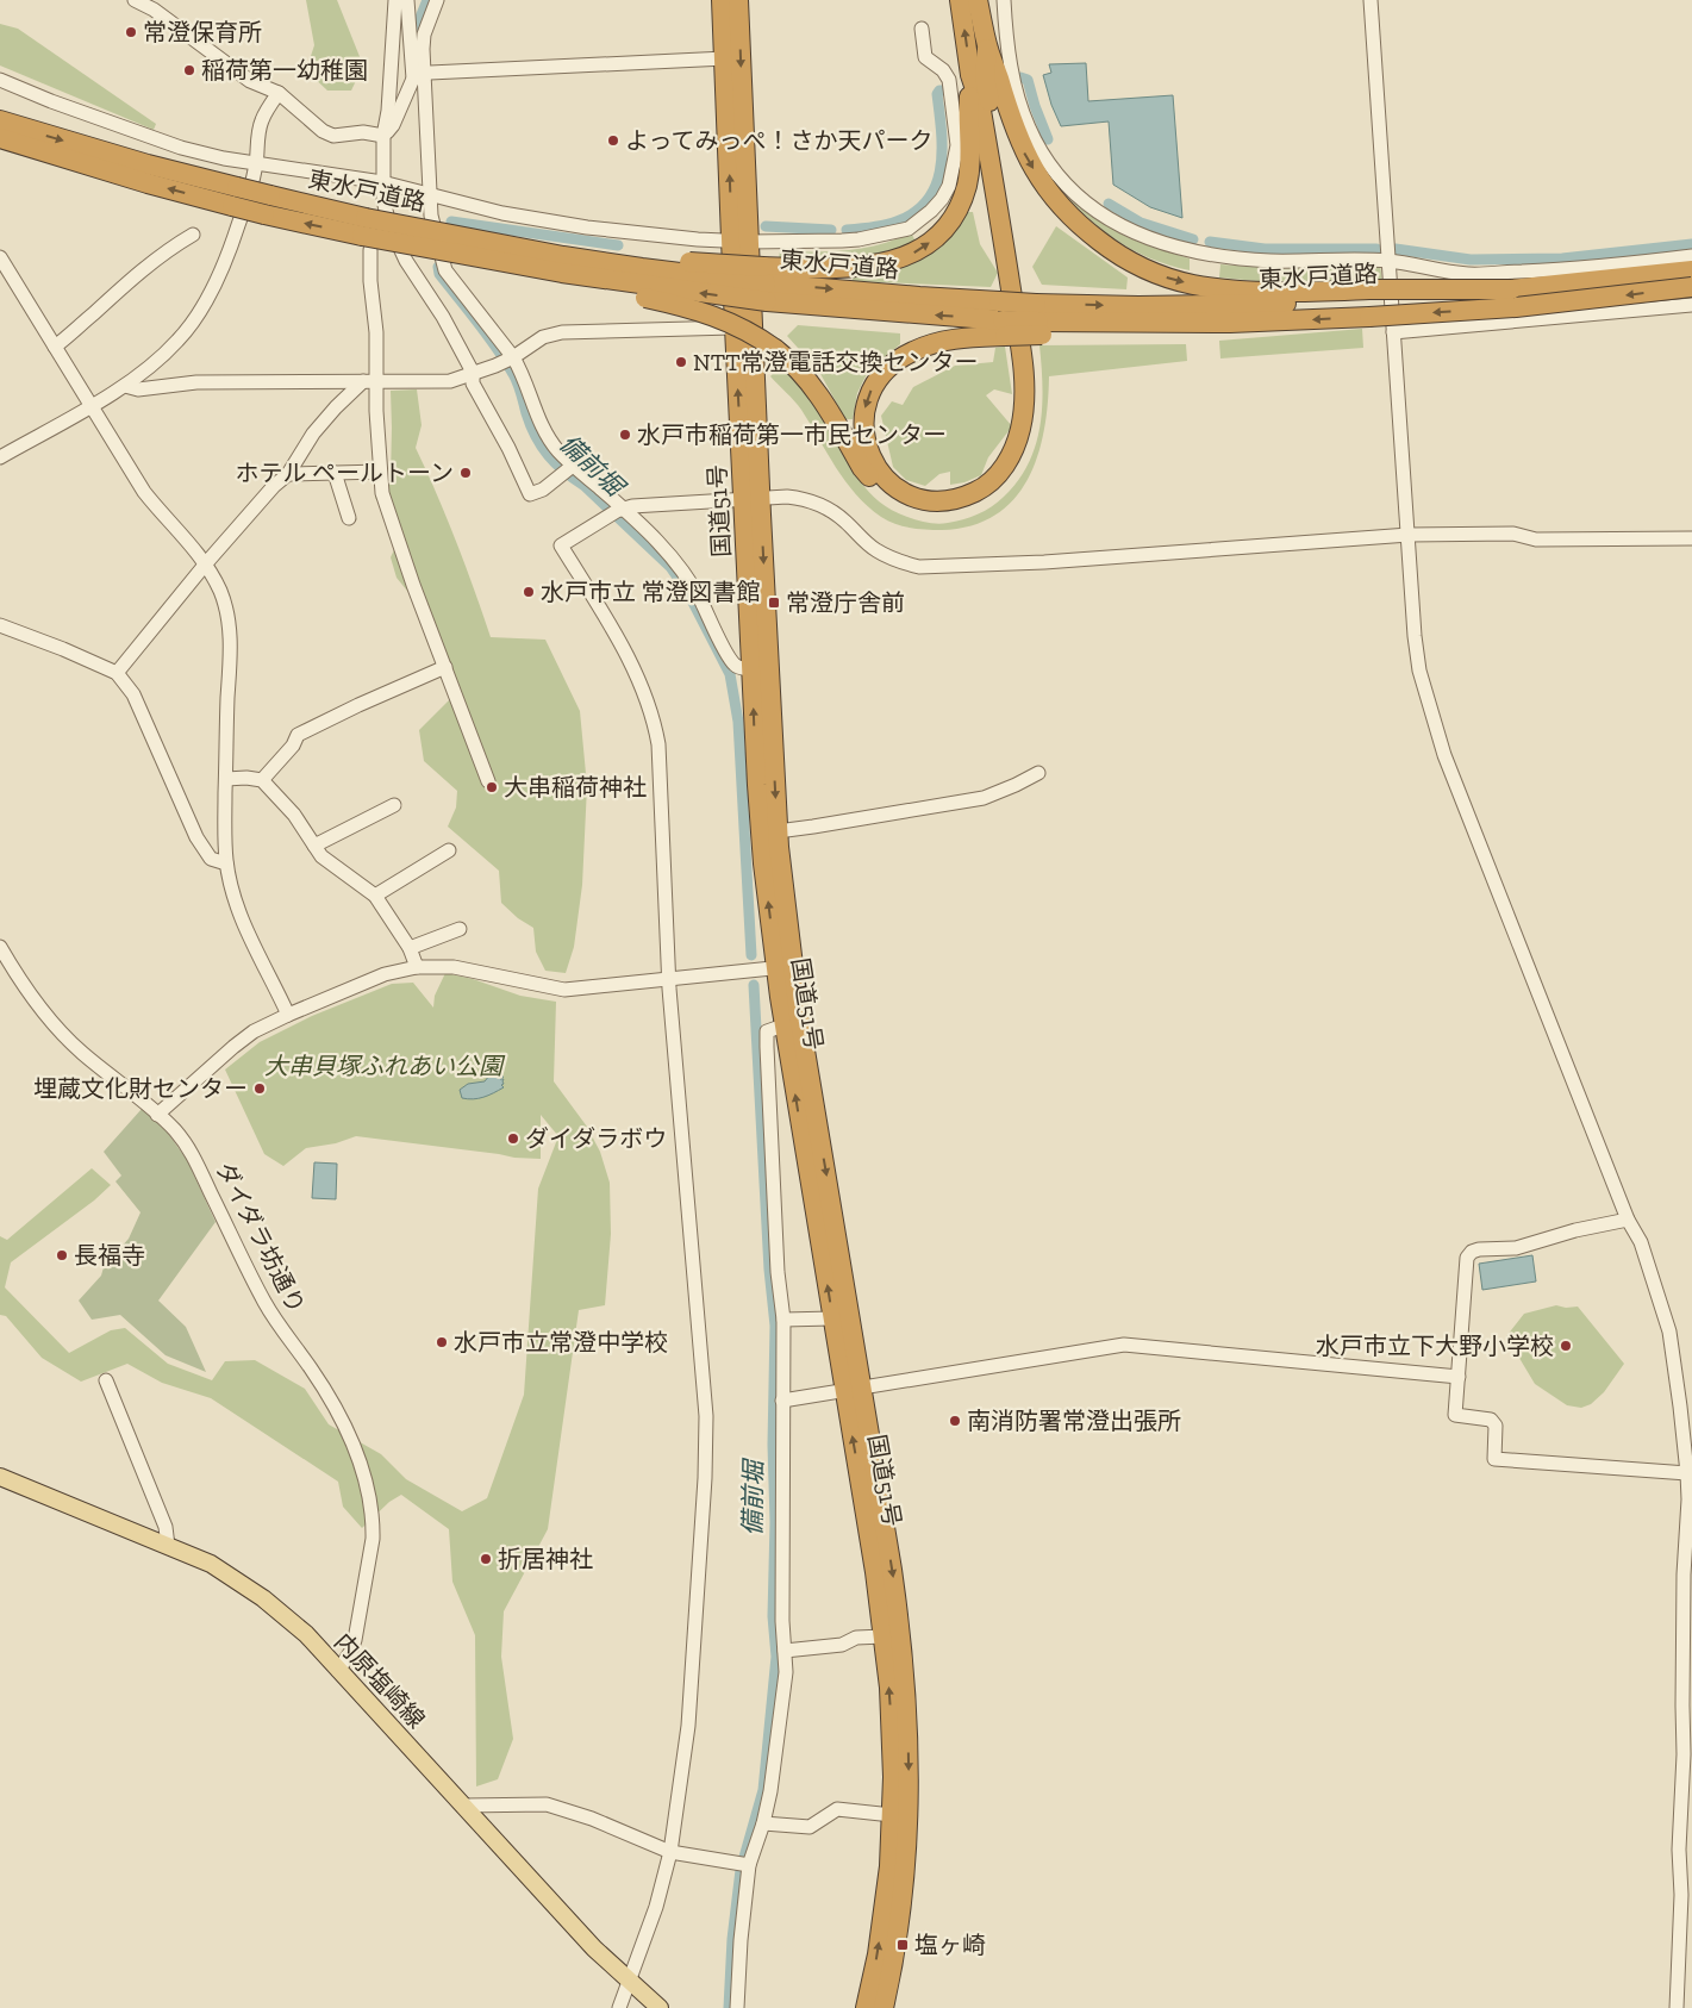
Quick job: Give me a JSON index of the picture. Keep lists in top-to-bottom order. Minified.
{"streets":{"highway":["東水戸道路","国道51号"],"main road":["内原塩崎線"],"street":["ダイダラ坊通り"]},"crossings":[["ダイダラ坊通り","内原塩崎線"]],"water":["備前堀"],"parks":["大串貝塚ふれあい公園"],"places":{"other":["常澄保育所","稲荷第一幼稚園","よってみっぺ！さか天パーク","NTT常澄電話交換センター","水戸市稲荷第一市民センター","ホテル ペールトーン","水戸市立 常澄図書館","大串稲荷神社","埋蔵文化財センター","ダイダラボウ","長福寺","水戸市立常澄中学校","水戸市立下大野小学校","南消防署常澄出張所","折居神社"],"transit":["常澄庁舎前","塩ヶ崎"]}}
